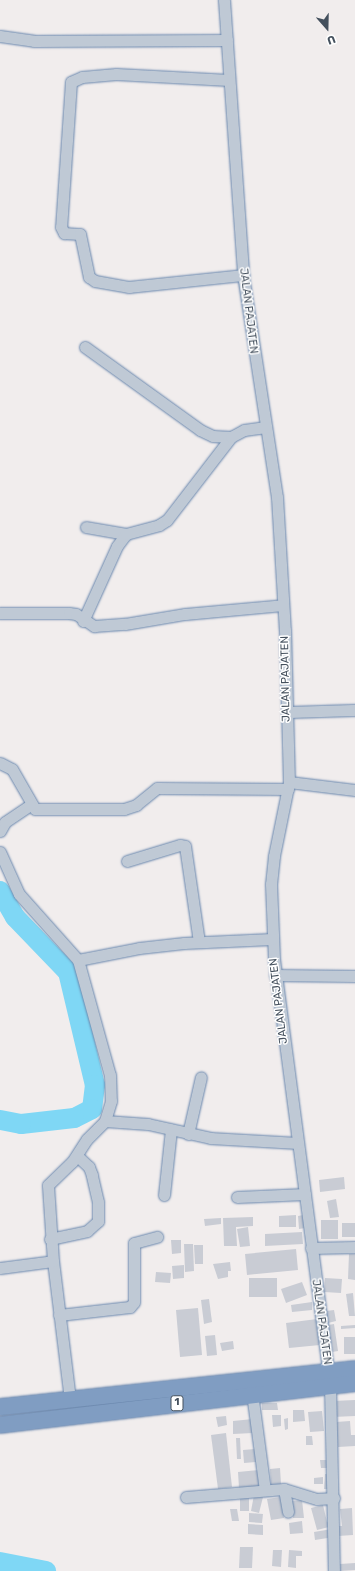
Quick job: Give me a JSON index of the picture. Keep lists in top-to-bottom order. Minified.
{"streets":{"highway":["1"],"street":["JALAN PAJATEN"]},"crossings":[["JALAN PAJATEN","1"]],"north":"bottom"}
